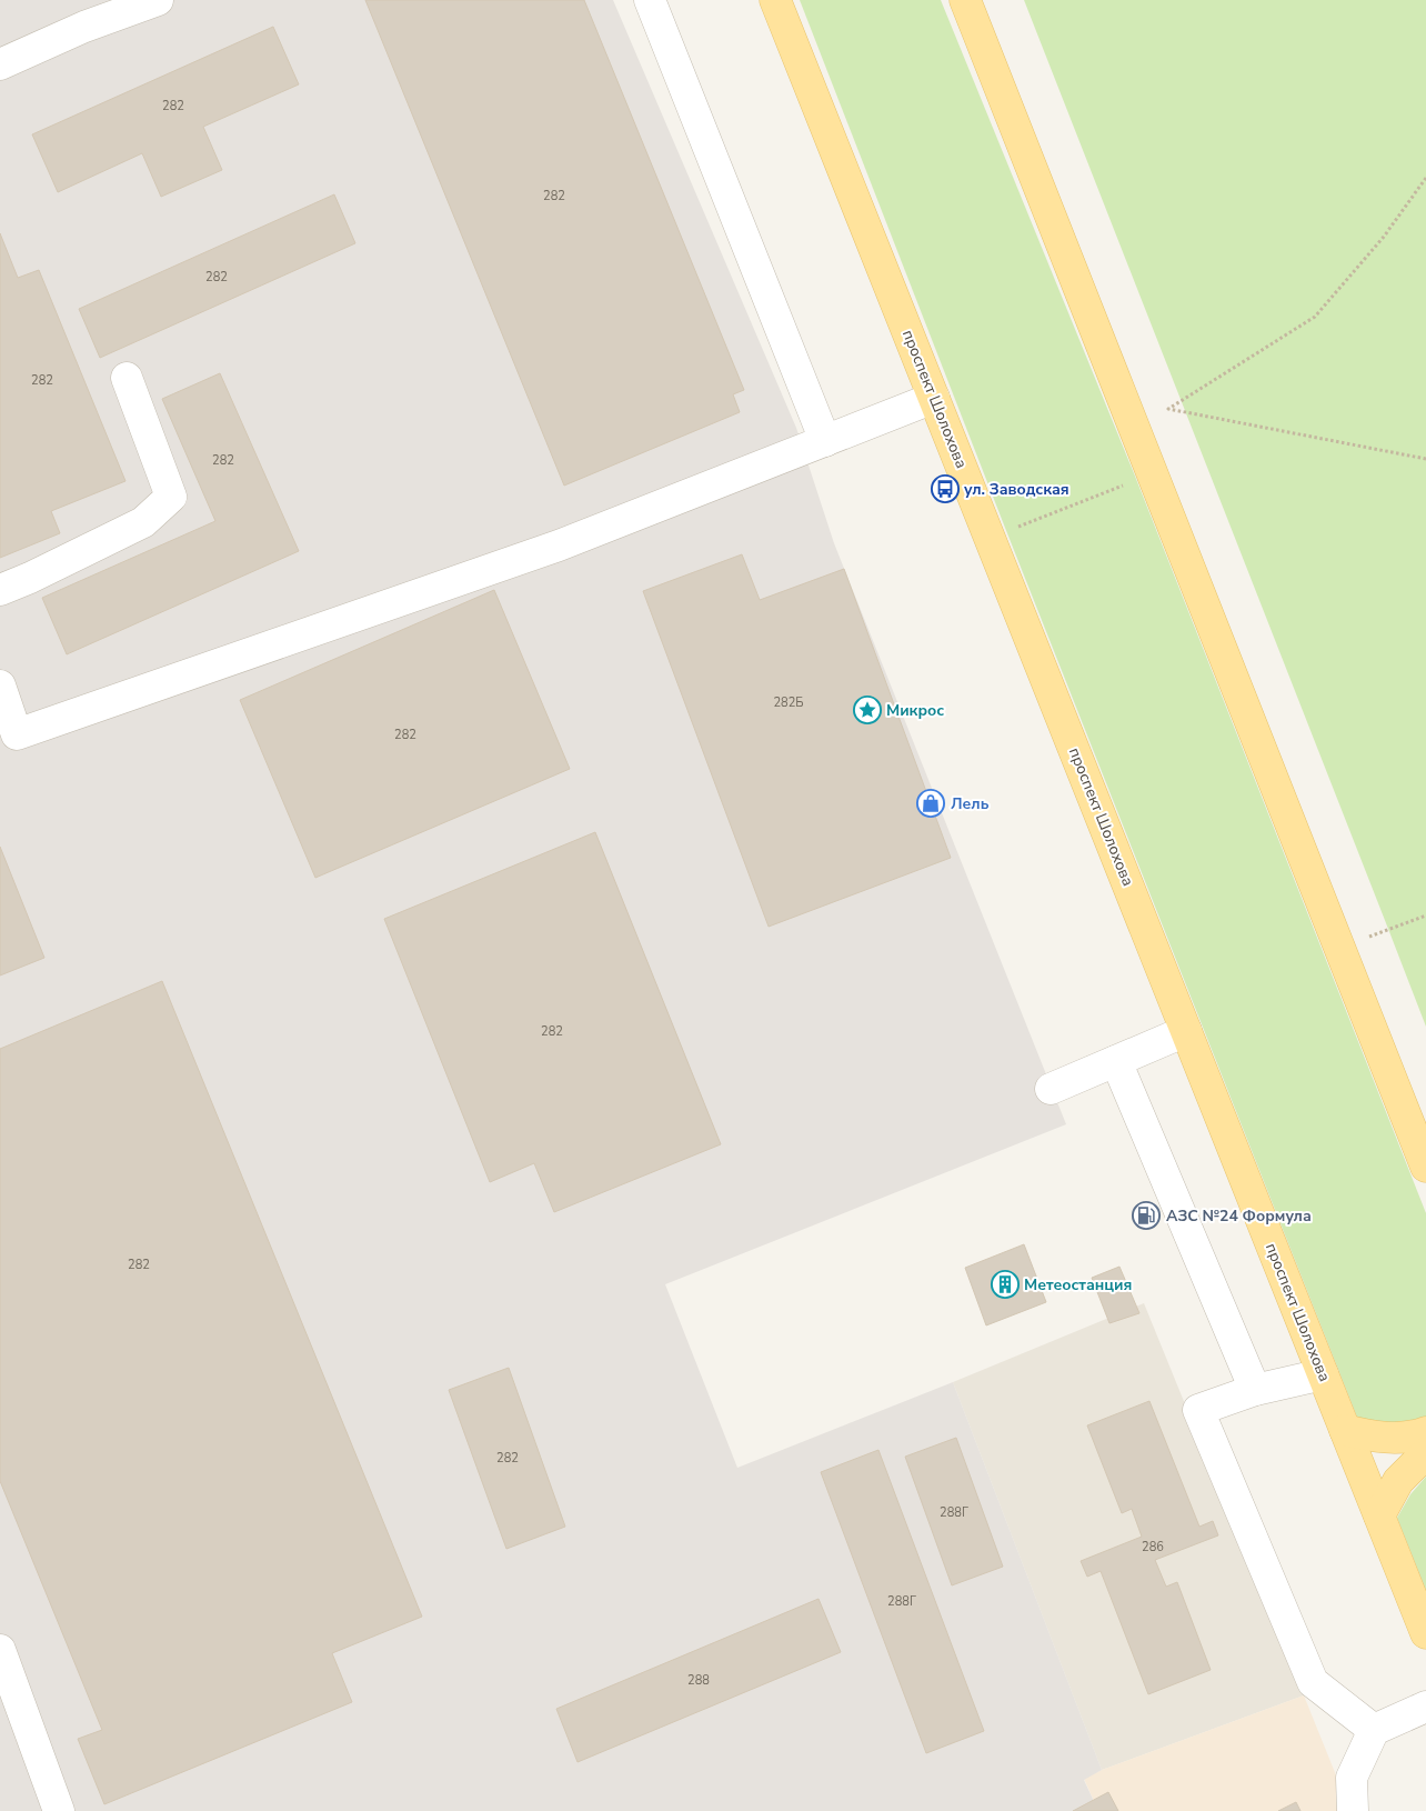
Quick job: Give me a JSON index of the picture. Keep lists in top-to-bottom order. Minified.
{"streets":{"main road":["проспект Шолохова"]},"places":{"bus stop":["ул. Заводская"],"place":["Микрос"],"shop":["Лель"],"fuel station":["АЗС №24 Формула"],"building":["Метеостанция"]},"house_numbers":["282","282","282","282","282","282Б","282","282","282","282","288Г","286","288Г","288"]}
